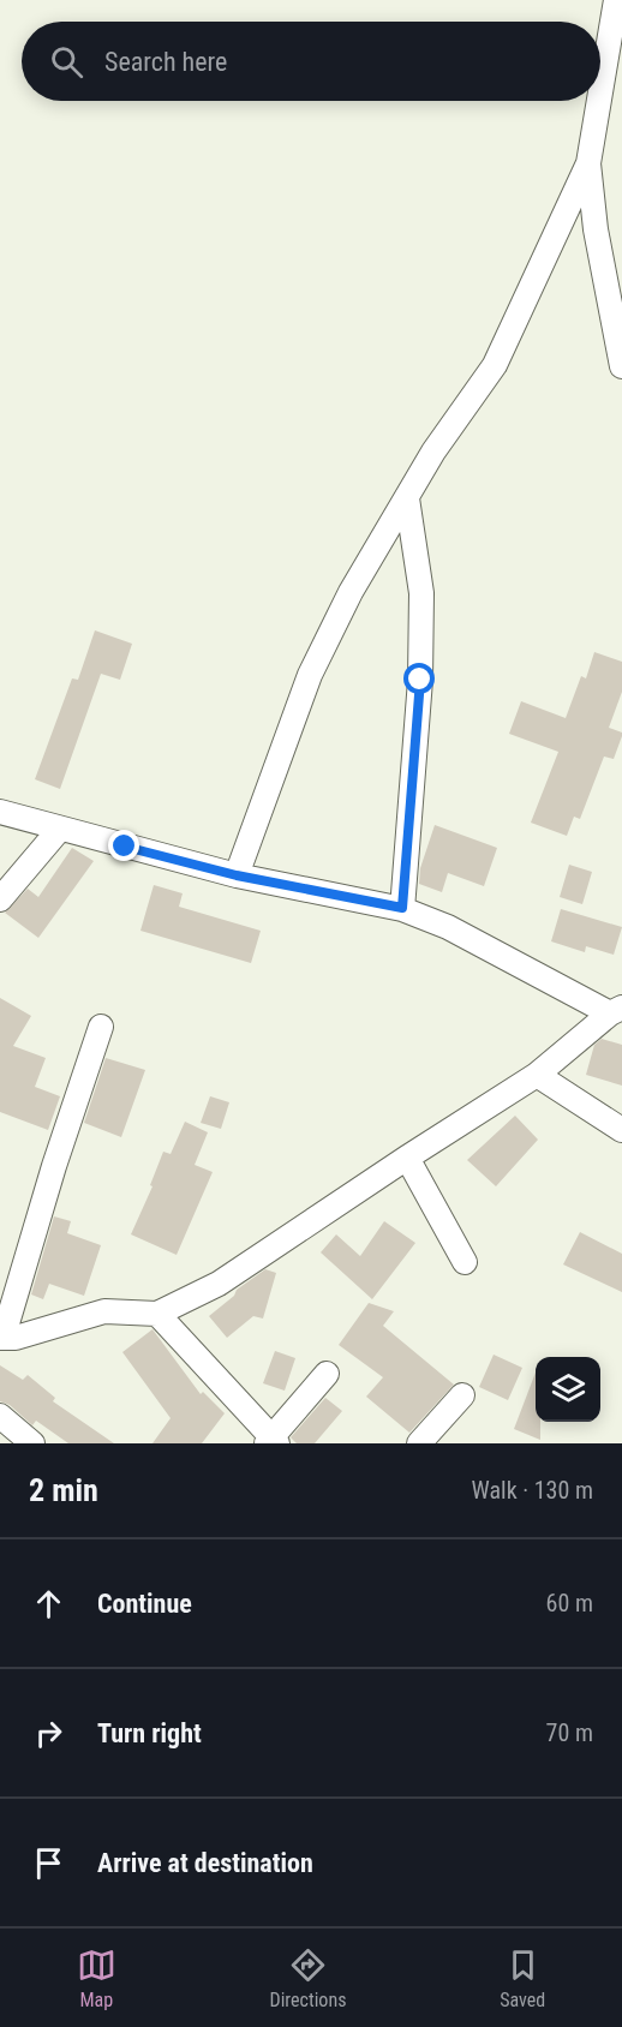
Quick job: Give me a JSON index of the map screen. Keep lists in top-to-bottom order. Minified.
{"page":{"search":"Search here","heading":["2 min","Walk · 130 m"],"list":[["Continue","60 m"],["Turn right","70 m"],"Arrive at destination"],"nav":["Map","Directions","Saved"]}}
